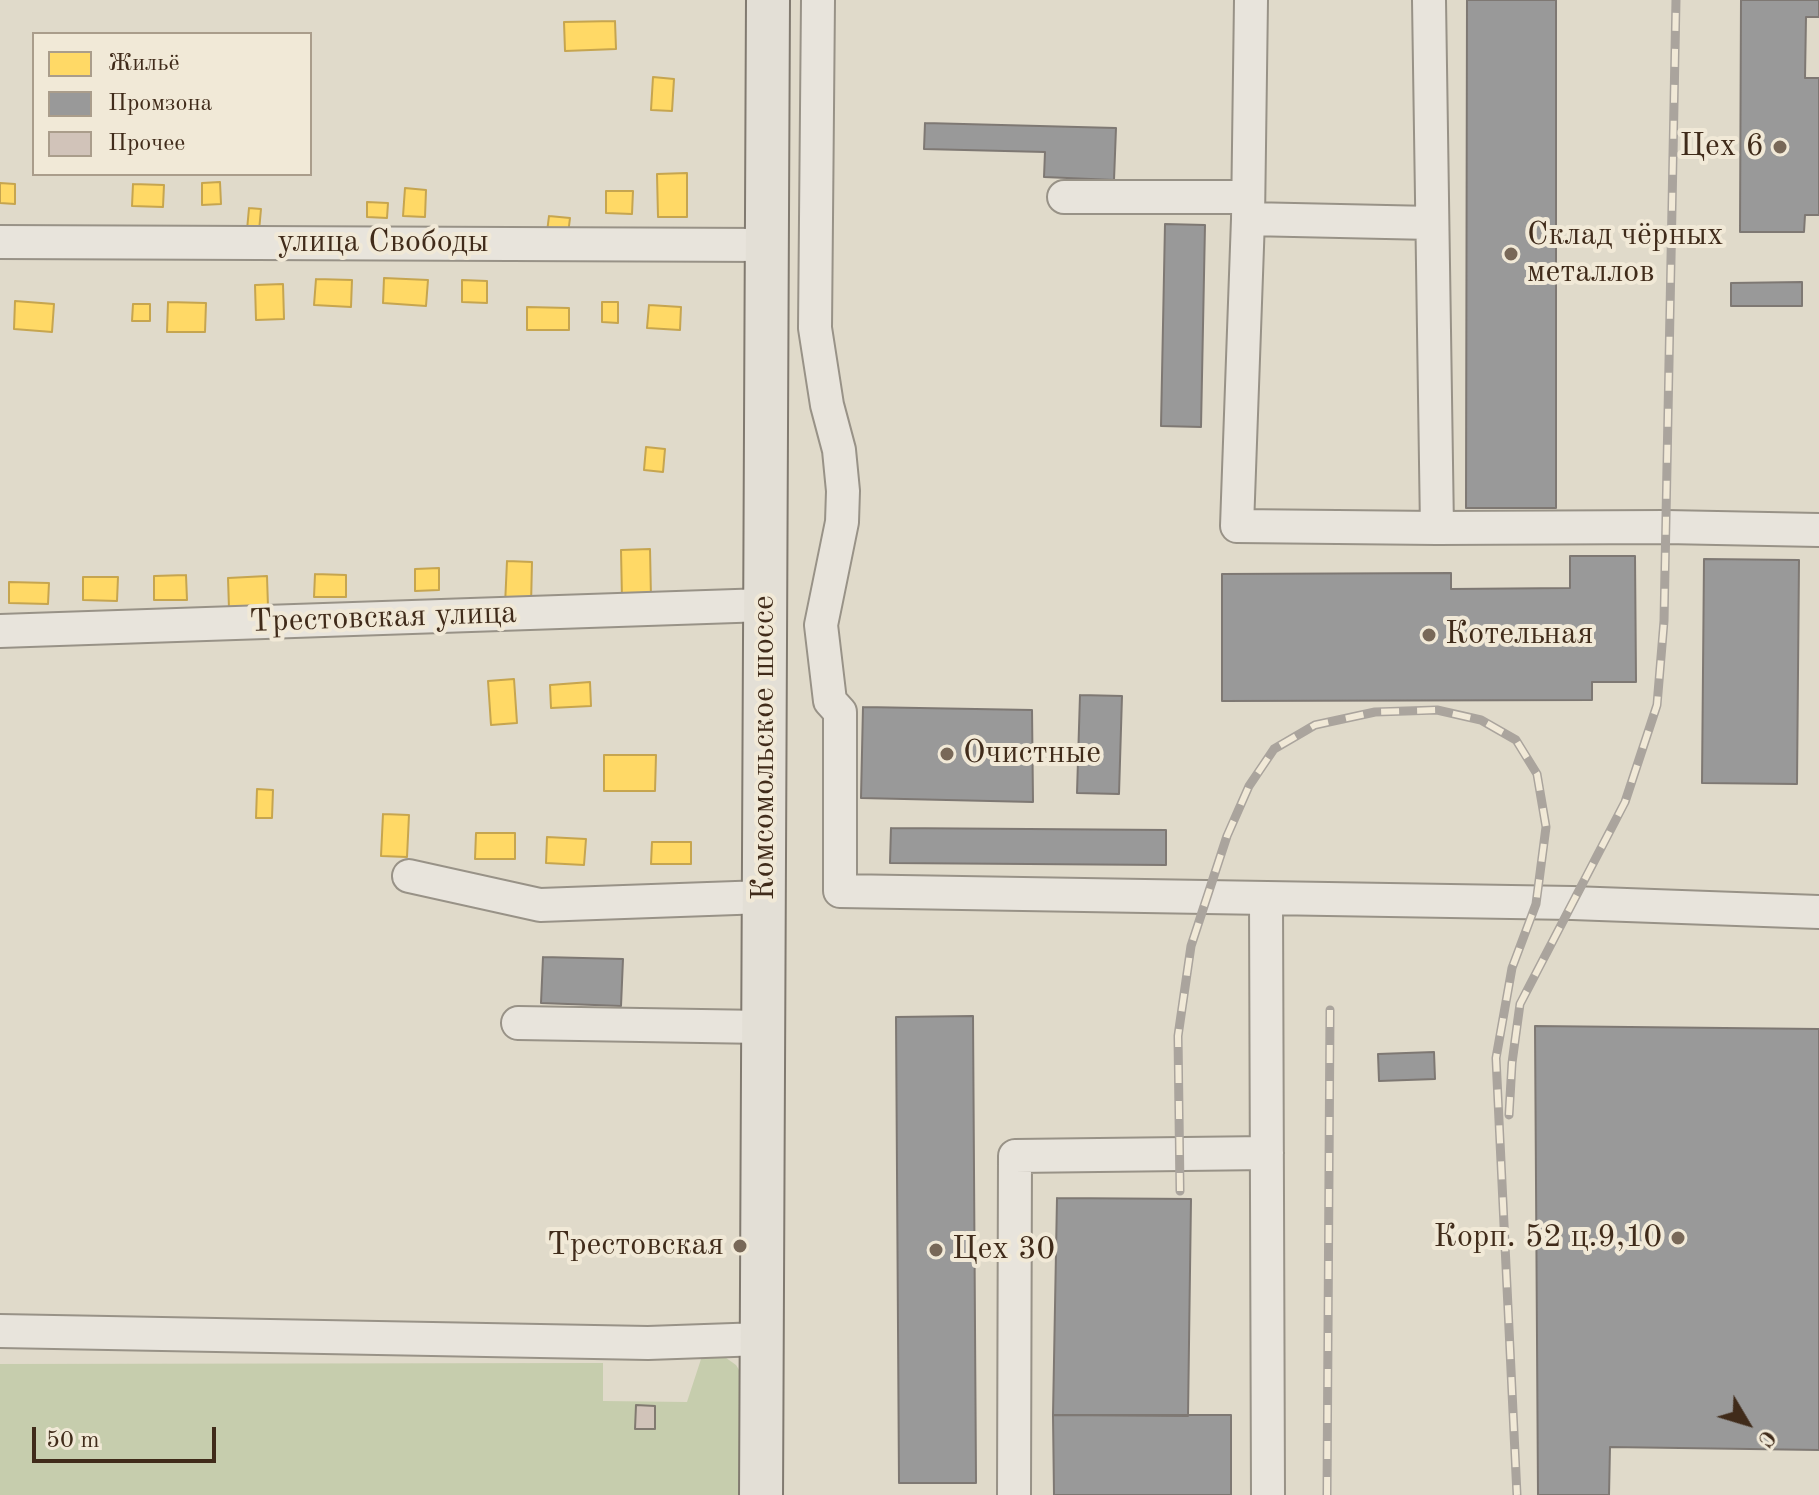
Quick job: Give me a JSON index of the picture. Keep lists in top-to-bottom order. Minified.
{"streets":{"main road":["Комсомольское шоссе"],"street":["улица Свободы","Трестовская улица"]},"crossings":[["улица Свободы","Комсомольское шоссе"],["Трестовская улица","Комсомольское шоссе"]],"places":["Цех 6","Склад чёрных металлов","Котельная","Очистные","Корп. 52 ц.9,10","Трестовская","Цех 30"],"legend":["Жильё","Промзона","Прочее"],"scale_bar":"50 m","north":"bottom right"}
